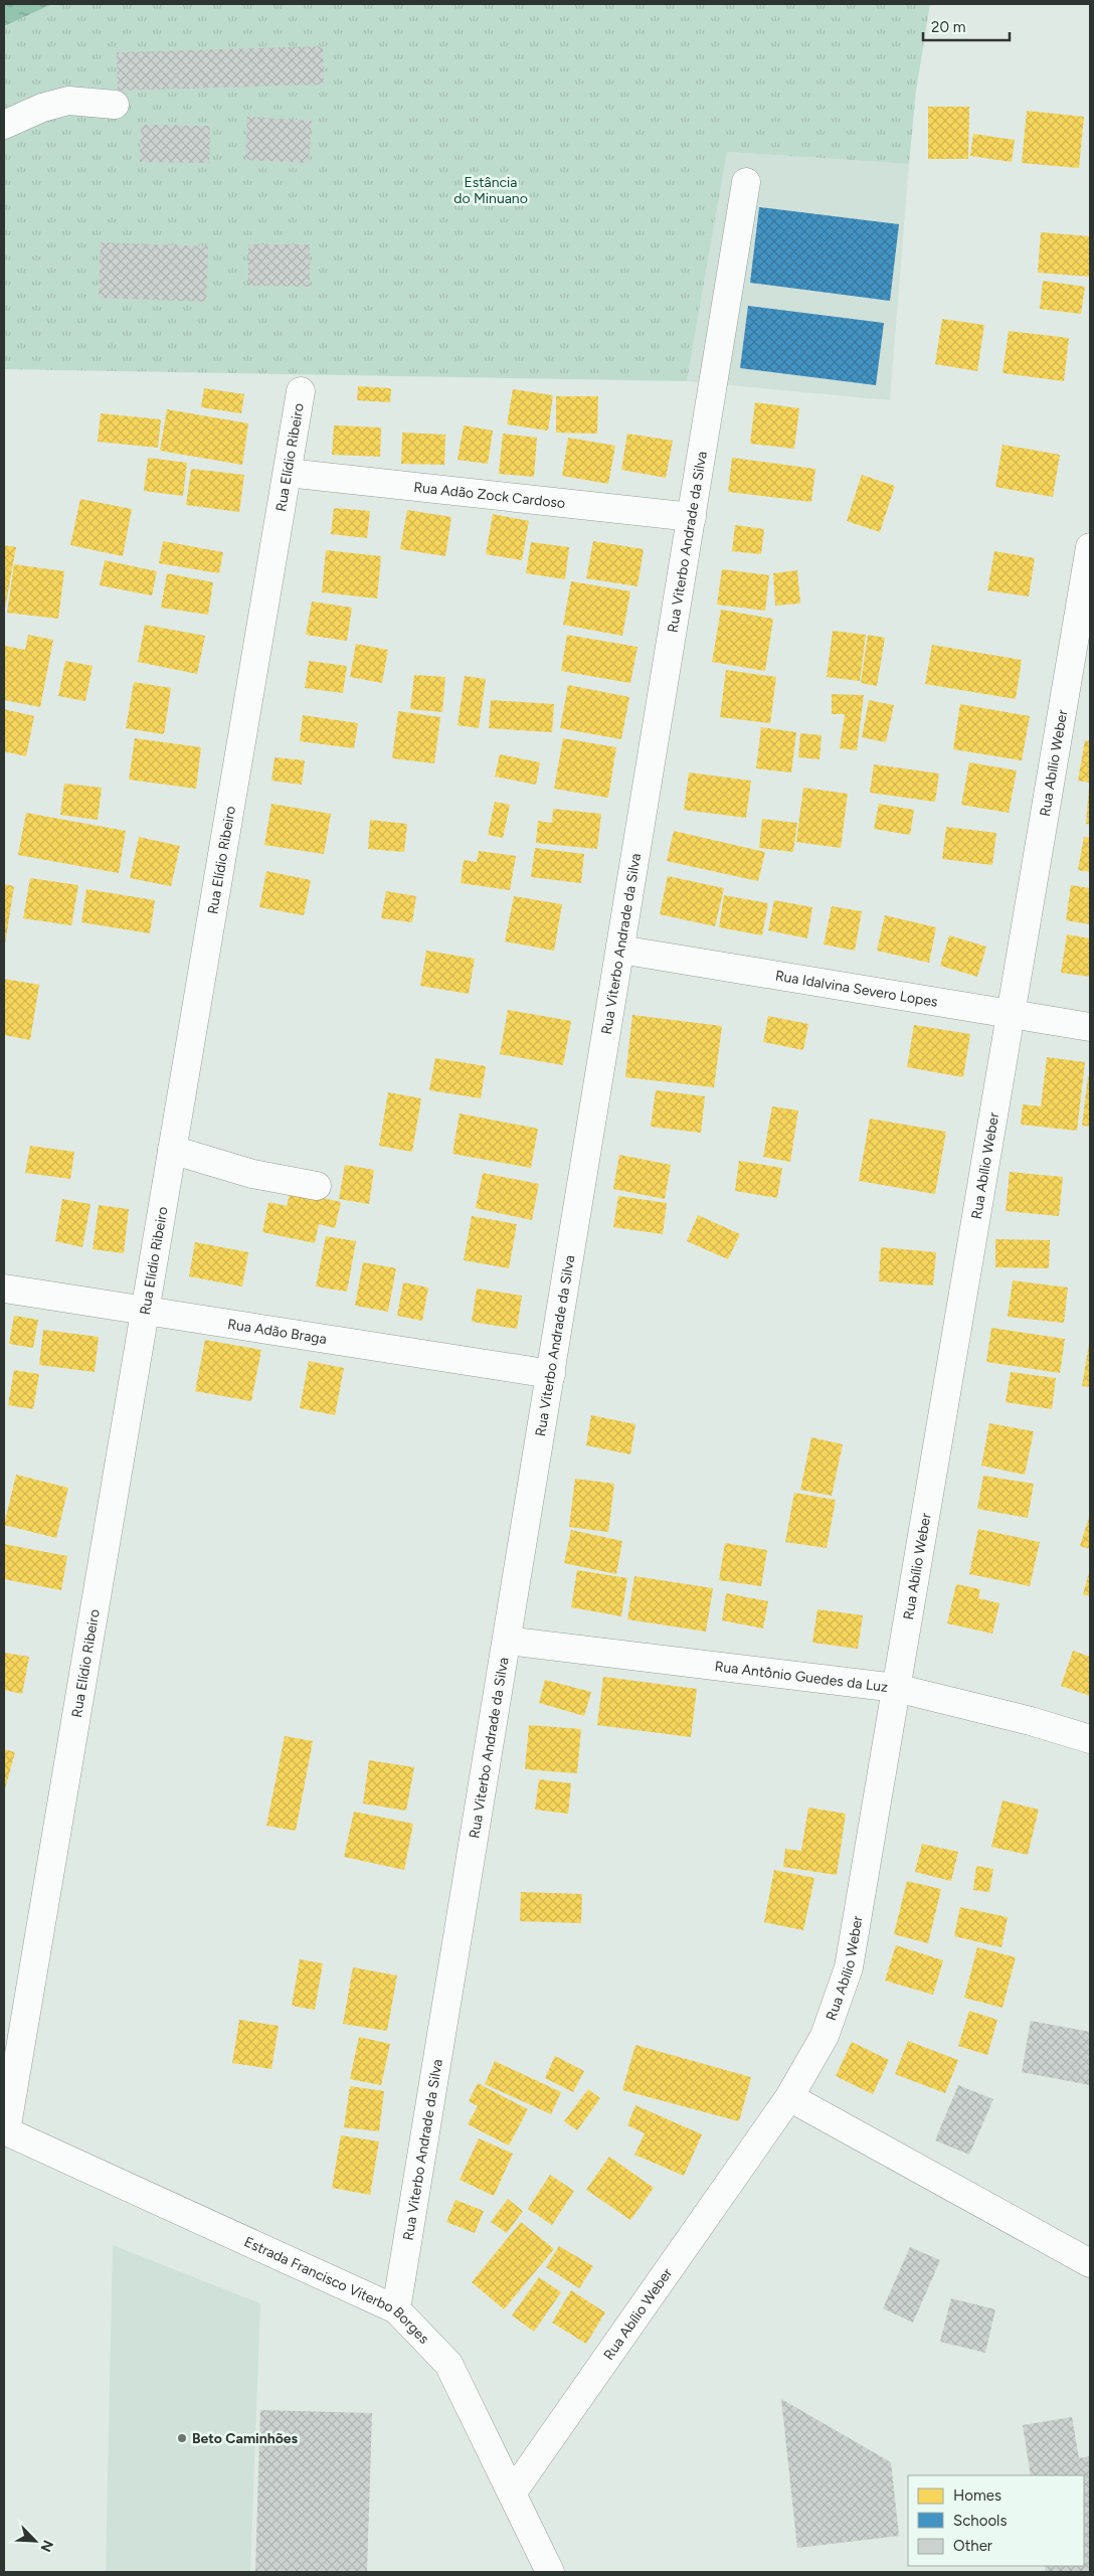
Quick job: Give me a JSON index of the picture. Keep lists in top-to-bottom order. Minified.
{"streets":{"street":["Rua Elídio Ribeiro","Rua Adão Zock Cardoso","Rua Viterbo Andrade da Silva","Rua Abílio Weber","Rua Idalvina Severo Lopes","Rua Adão Braga","Rua Antônio Guedes da Luz","Estrada Francisco Viterbo Borges"]},"crossings":[["Rua Elídio Ribeiro","Rua Adão Zock Cardoso"],["Rua Elídio Ribeiro","Rua Adão Braga"],["Rua Elídio Ribeiro","Estrada Francisco Viterbo Borges"],["Rua Adão Zock Cardoso","Rua Viterbo Andrade da Silva"],["Rua Viterbo Andrade da Silva","Rua Idalvina Severo Lopes"],["Rua Viterbo Andrade da Silva","Rua Adão Braga"],["Rua Viterbo Andrade da Silva","Rua Antônio Guedes da Luz"],["Rua Viterbo Andrade da Silva","Estrada Francisco Viterbo Borges"],["Rua Abílio Weber","Rua Idalvina Severo Lopes"],["Rua Abílio Weber","Rua Antônio Guedes da Luz"],["Rua Abílio Weber","Estrada Francisco Viterbo Borges"]],"parks":["Estância do Minuano"],"places":["Beto Caminhões"],"legend":["Homes","Schools","Other"],"scale_bar":"20 m","north":"bottom right"}
